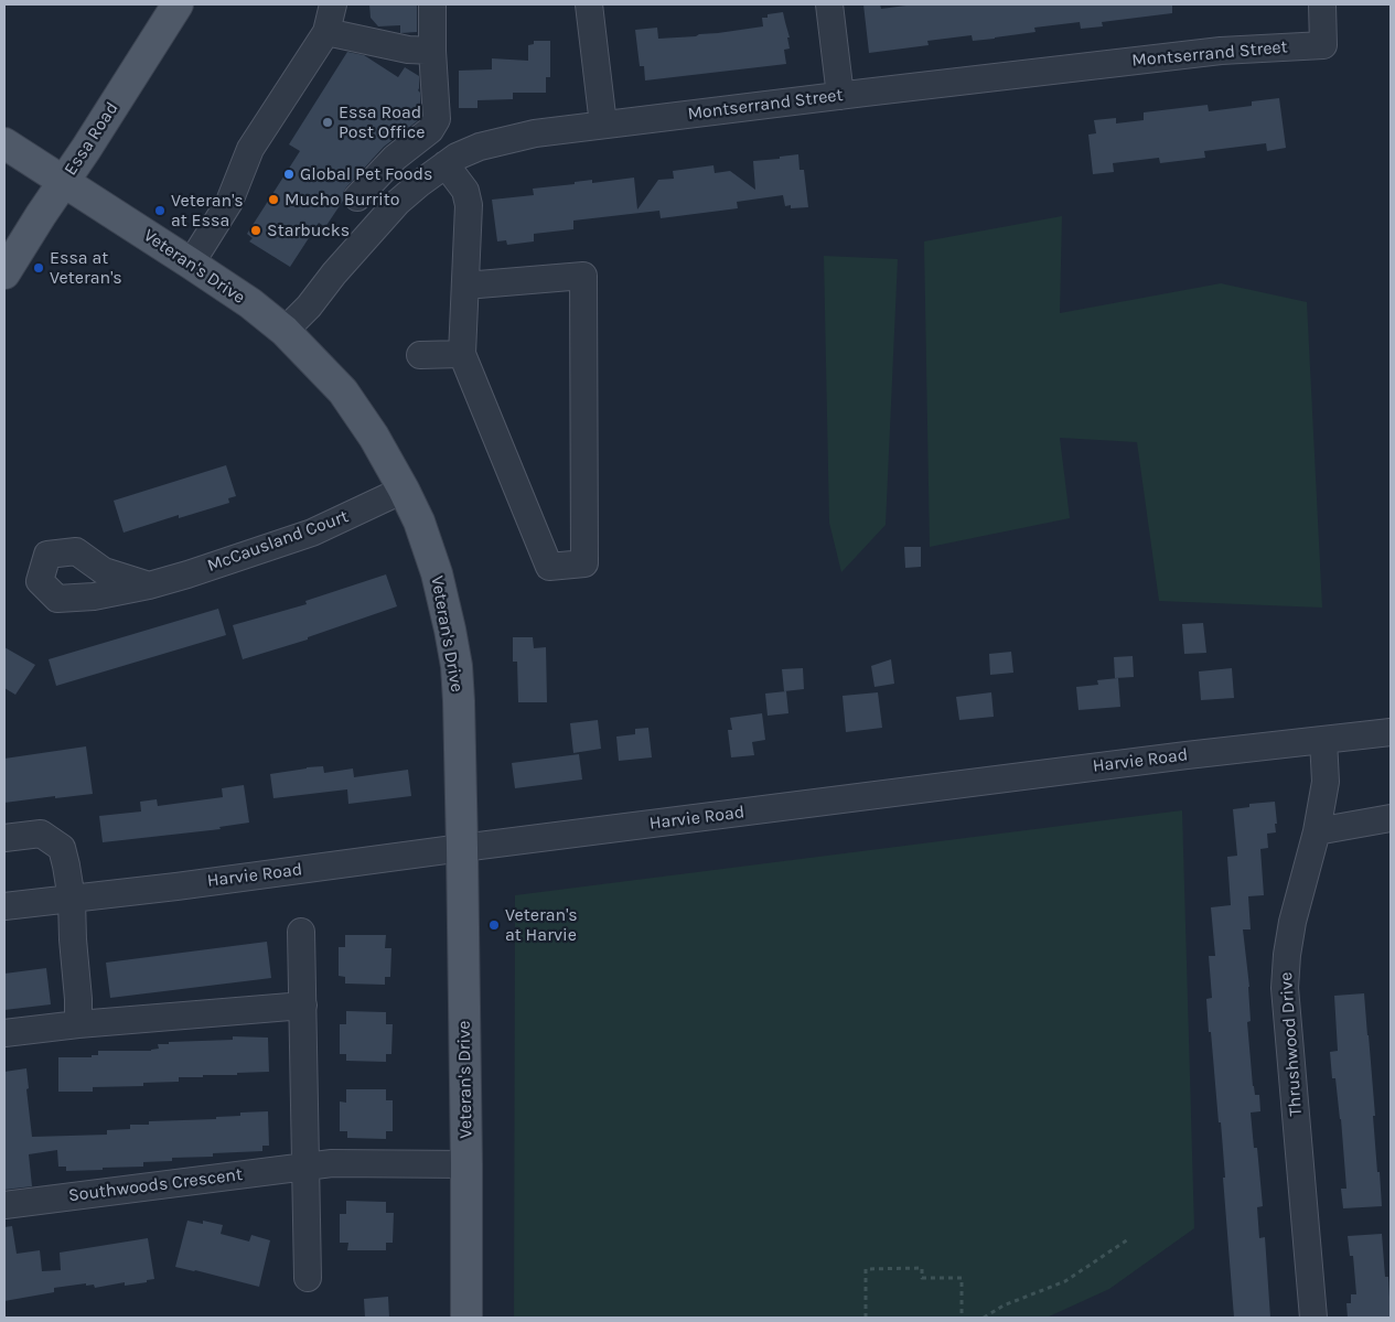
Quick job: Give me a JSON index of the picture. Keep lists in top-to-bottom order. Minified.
{"streets":{"main road":["Essa Road","Veteran's Drive"],"street":["Montserrand Street","McCausland Court","Harvie Road","Thrushwood Drive","Southwoods Crescent"]},"crossings":[["Montserrand Street","Veteran's Drive"],["Essa Road","Veteran's Drive"],["Veteran's Drive","McCausland Court"],["Veteran's Drive","Harvie Road"],["Veteran's Drive","Southwoods Crescent"],["Harvie Road","Thrushwood Drive"]],"places":["Essa Road Post Office","Global Pet Foods","Mucho Burrito","Veteran's at Essa","Starbucks","Essa at Veteran's","Veteran's at Harvie"]}
